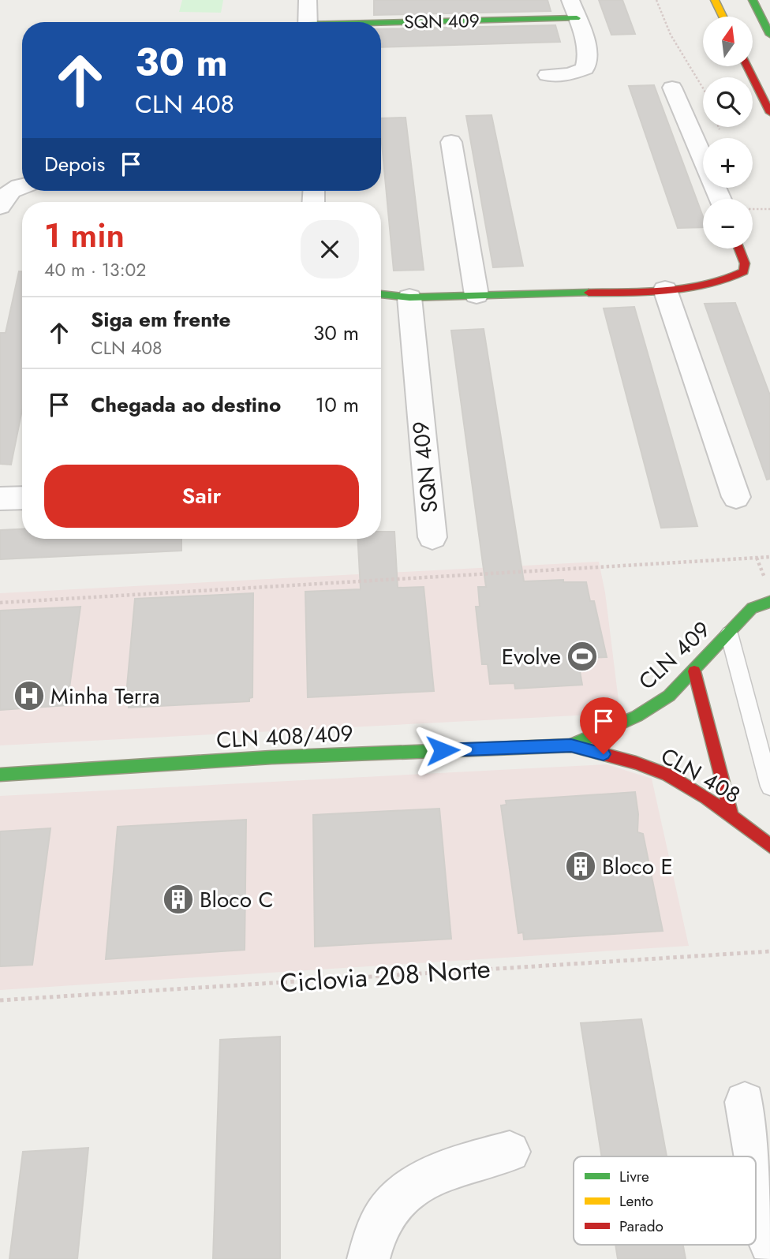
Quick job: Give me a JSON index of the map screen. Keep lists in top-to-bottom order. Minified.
{"streets":{"street":["SQN 409","CLN 409","CLN 408/409","CLN 408"],"path":["Ciclovia 208 Norte"]},"crossings":[["CLN 409","CLN 408/409"],["CLN 409","CLN 408"],["CLN 408/409","CLN 408"]],"places":{"sports":["Evolve"],"hospital":["Minha Terra"],"building":["Bloco E","Bloco C"]},"legend":["Livre","Lento","Parado"],"north":"top","page":{"map_buttons":["+","−"],"turn":["30 m","CLN 408"],"then":"Depois","heading":["1 min","40 m · 13:02"],"list":[{"name":"Siga em frente","note":"CLN 408","value":"30 m"},{"name":"Chegada ao destino","value":"10 m"}],"buttons":"Sair"}}
